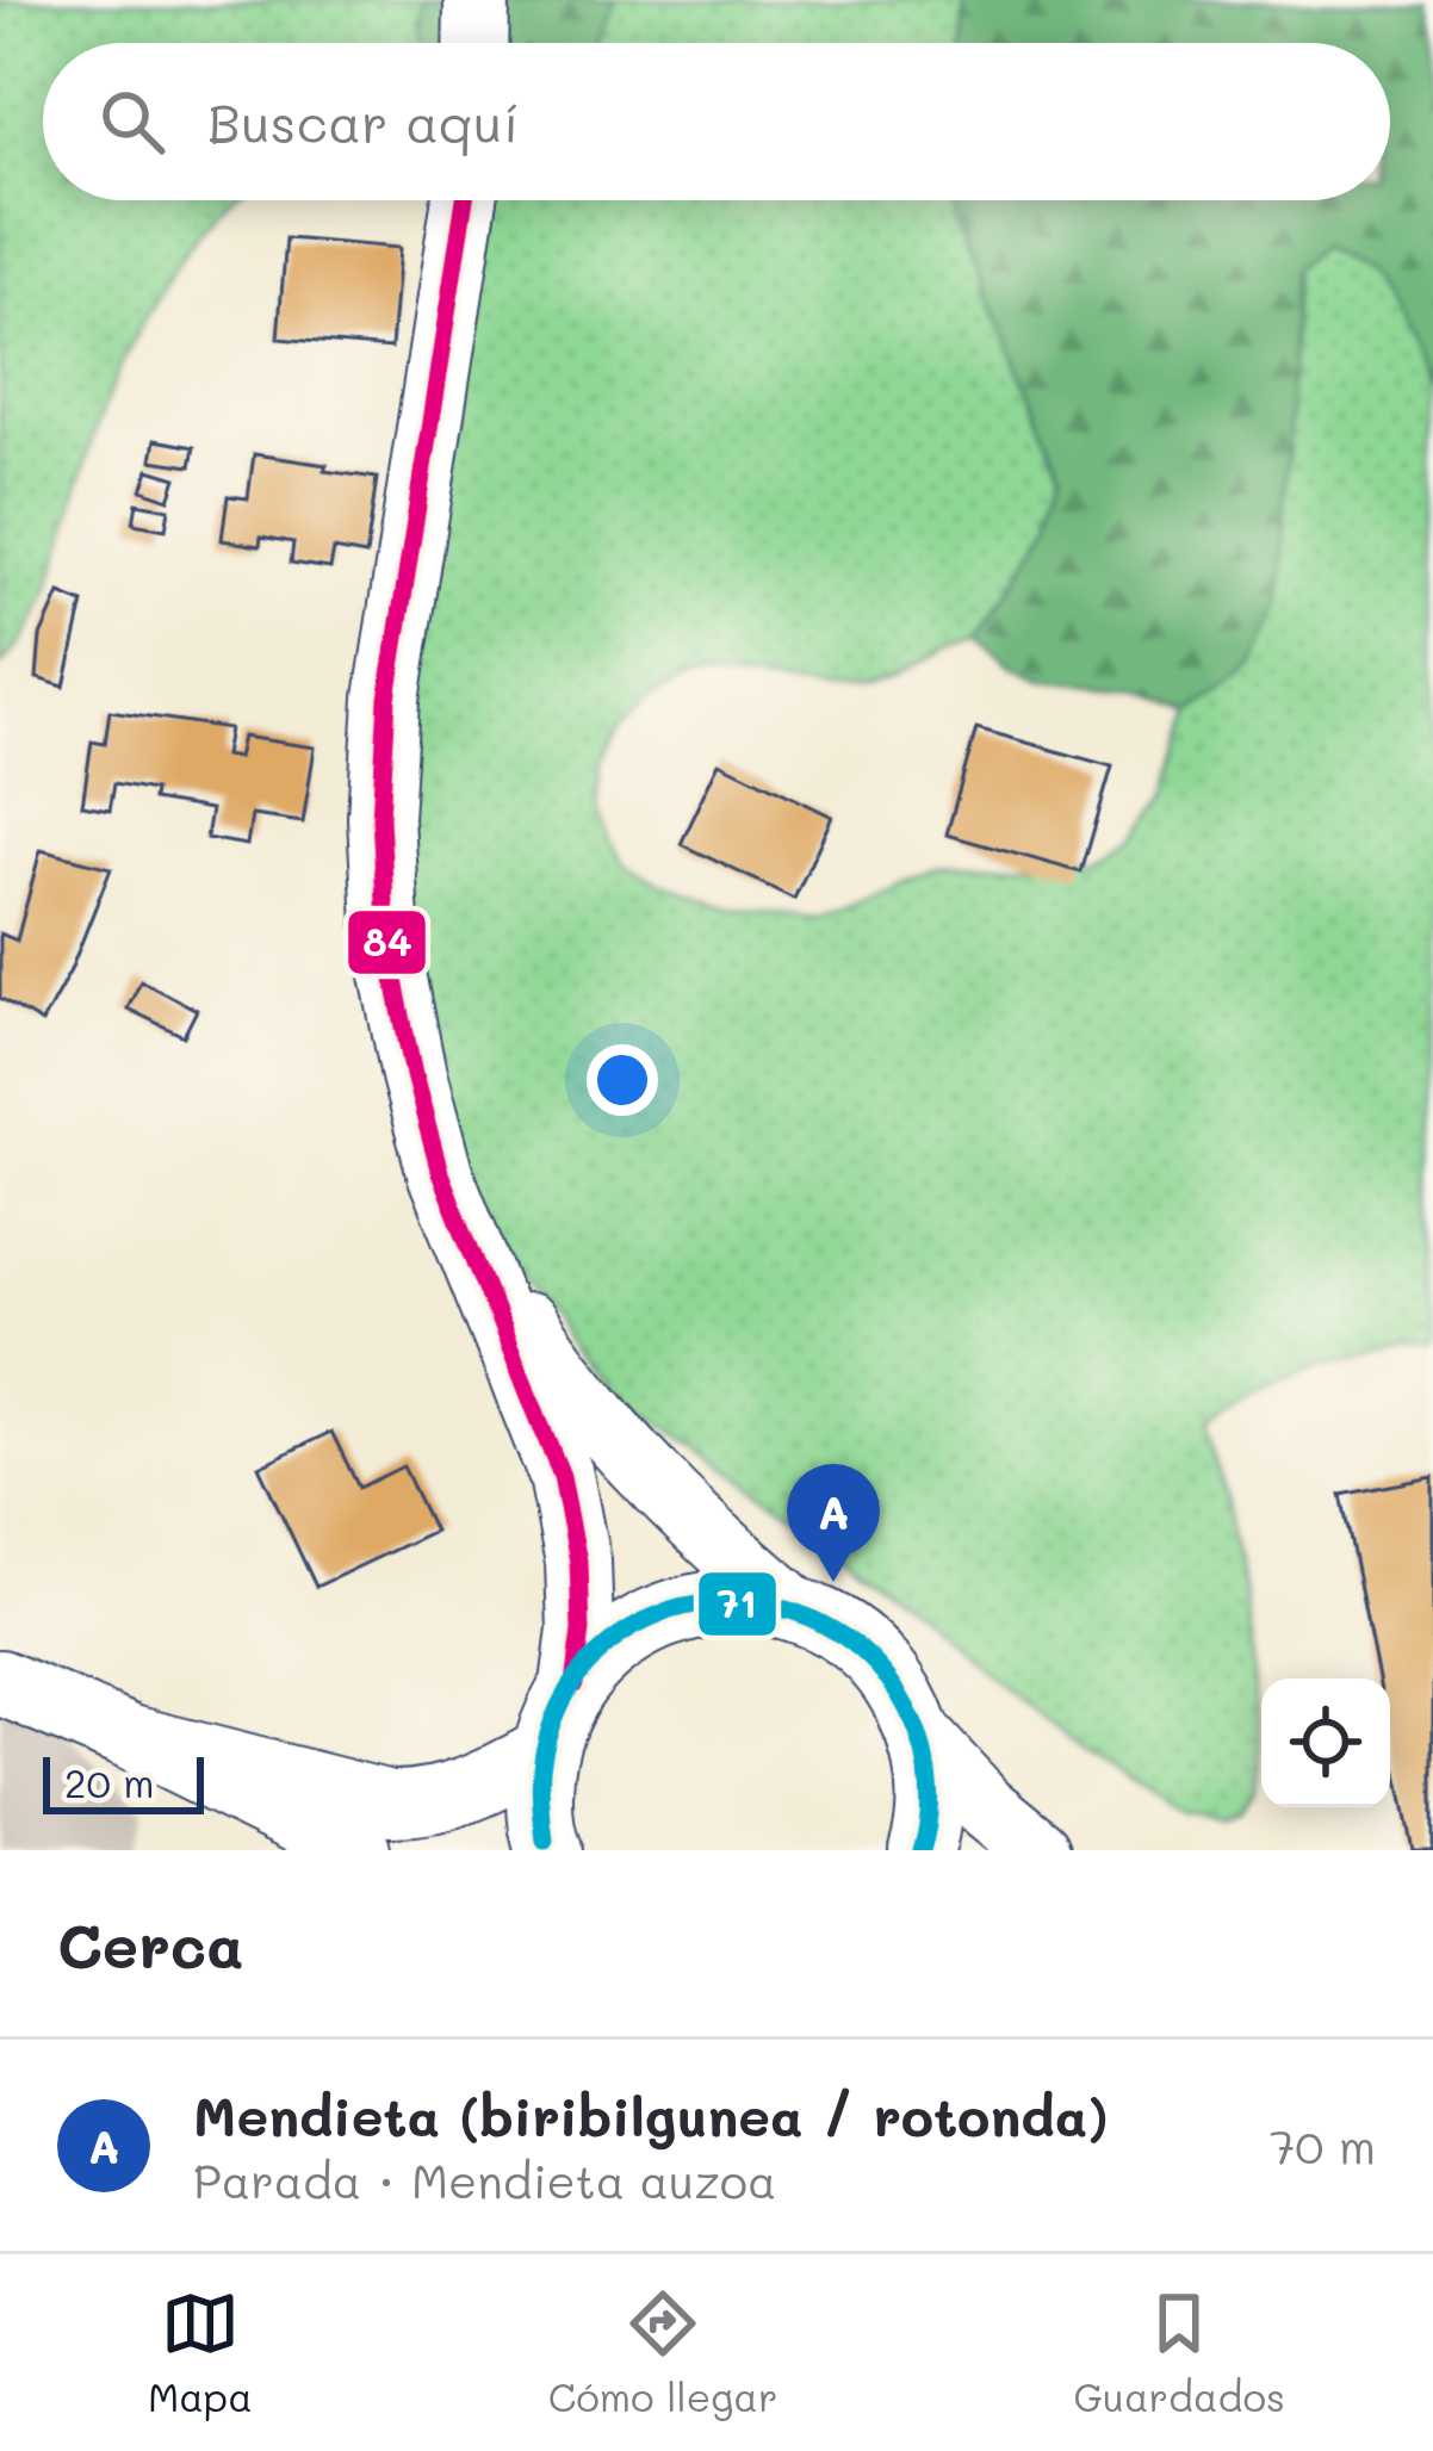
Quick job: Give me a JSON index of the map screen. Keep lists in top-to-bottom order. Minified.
{"lines":["transit line 84","transit line 71"],"scale_bar":"20 m","page":{"search":"Buscar aquí","pins":"A","scale":"20 m","heading":"Cerca","list":[{"mark":"A","name":"Mendieta (biribilgunea / rotonda)","note":"Parada · Mendieta auzoa","value":"70 m"}],"nav":["Mapa","Cómo llegar","Guardados"]}}
